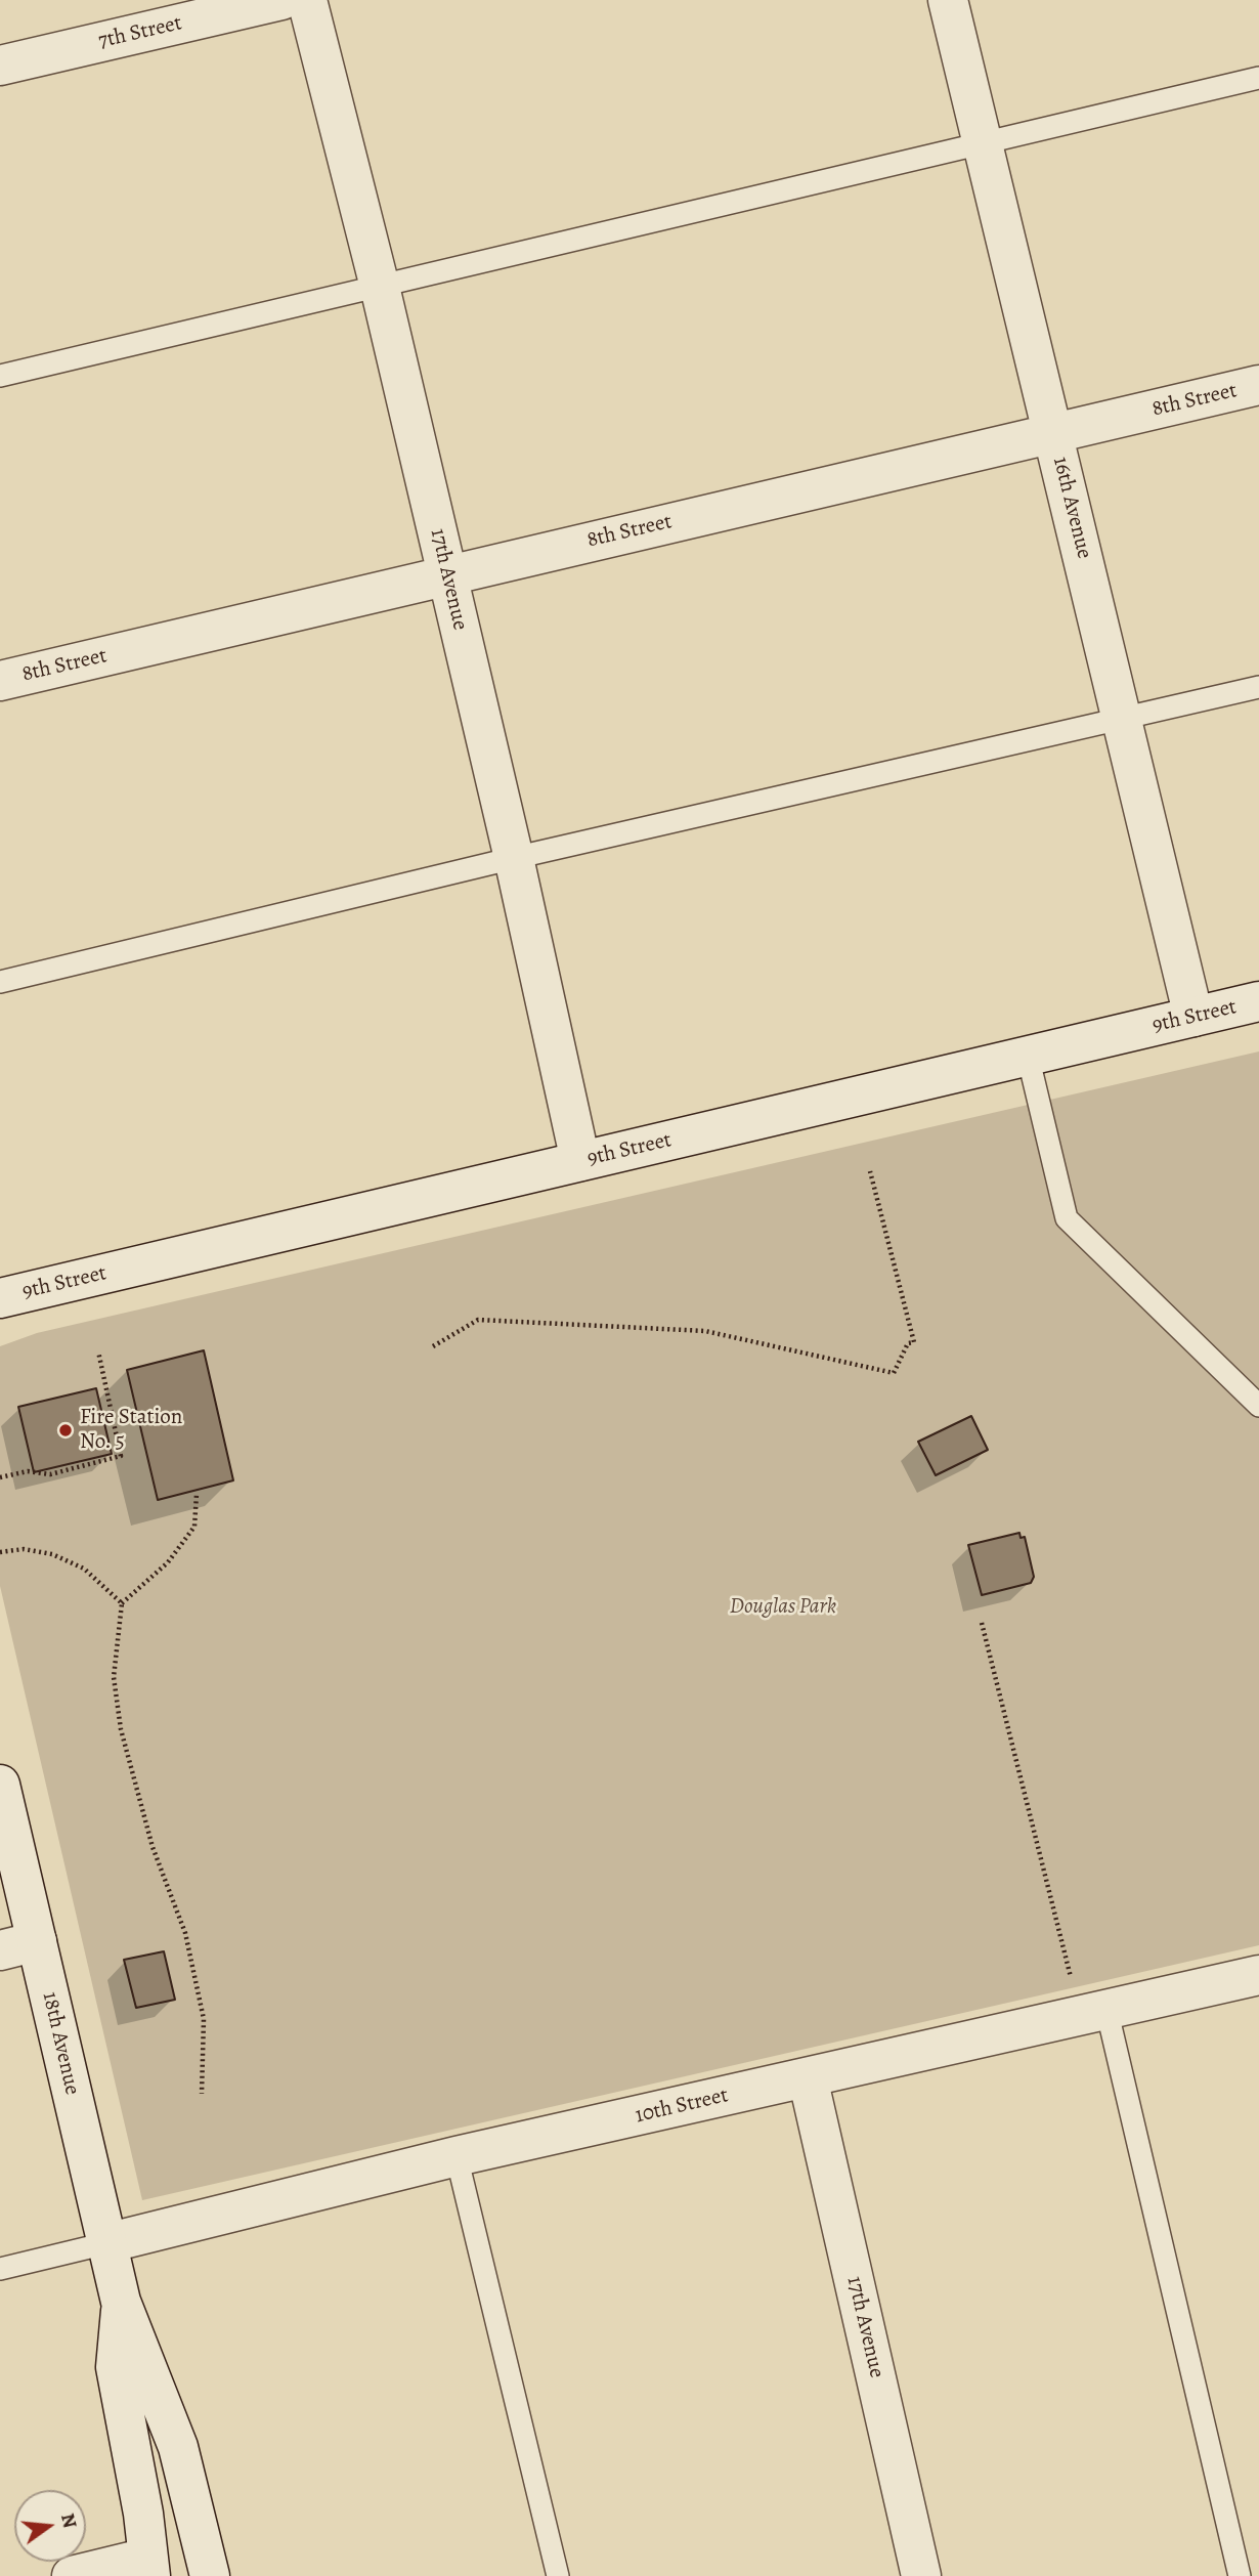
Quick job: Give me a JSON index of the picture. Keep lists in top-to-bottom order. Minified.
{"streets":{"street":["7th Street","8th Street","16th Avenue","17th Avenue","9th Street","18th Avenue","10th Street"]},"crossings":[["8th Street","16th Avenue"],["8th Street","17th Avenue"],["16th Avenue","9th Street"],["17th Avenue","9th Street"],["17th Avenue","10th Street"],["18th Avenue","10th Street"]],"parks":["Douglas Park"],"places":["Fire Station No. 5"],"north":"right"}
